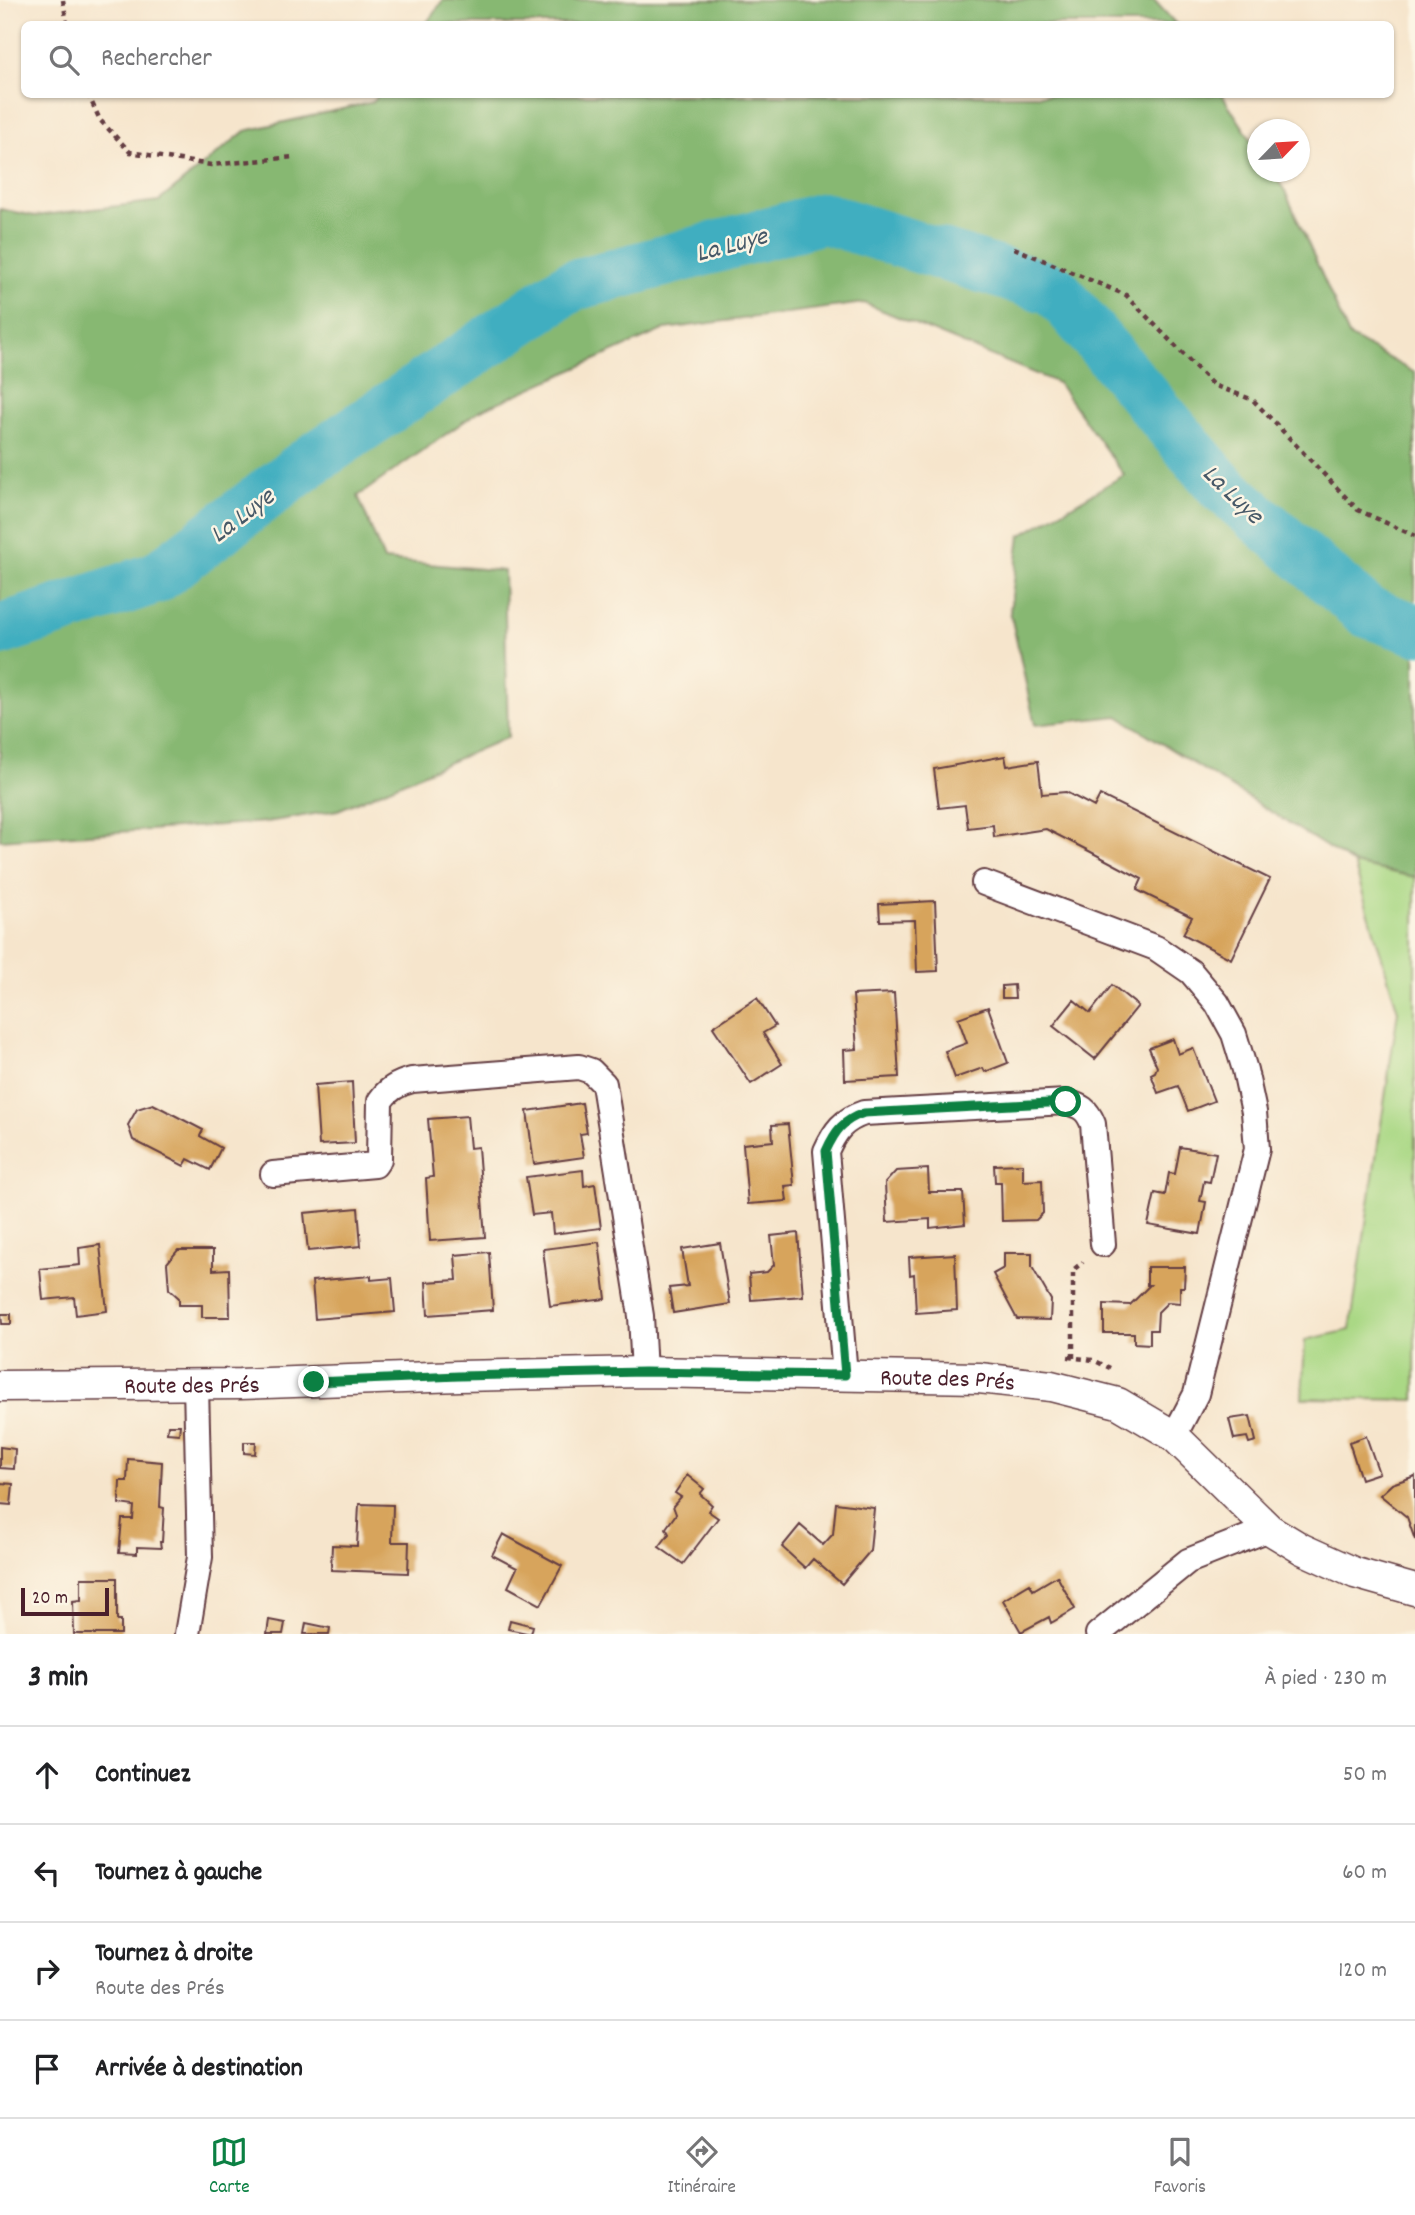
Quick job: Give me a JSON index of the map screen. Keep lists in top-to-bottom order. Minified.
{"streets":{"street":["Route des Prés"]},"water":["La Luye"],"scale_bar":"20 m","north":"top right","page":{"search":"Rechercher","scale":"20 m","heading":["3 min","À pied · 230 m"],"list":[["Continuez","50 m"],["Tournez à gauche","60 m"],["Tournez à droite","Route des Prés","120 m"],"Arrivée à destination"],"nav":["Carte","Itinéraire","Favoris"]}}
